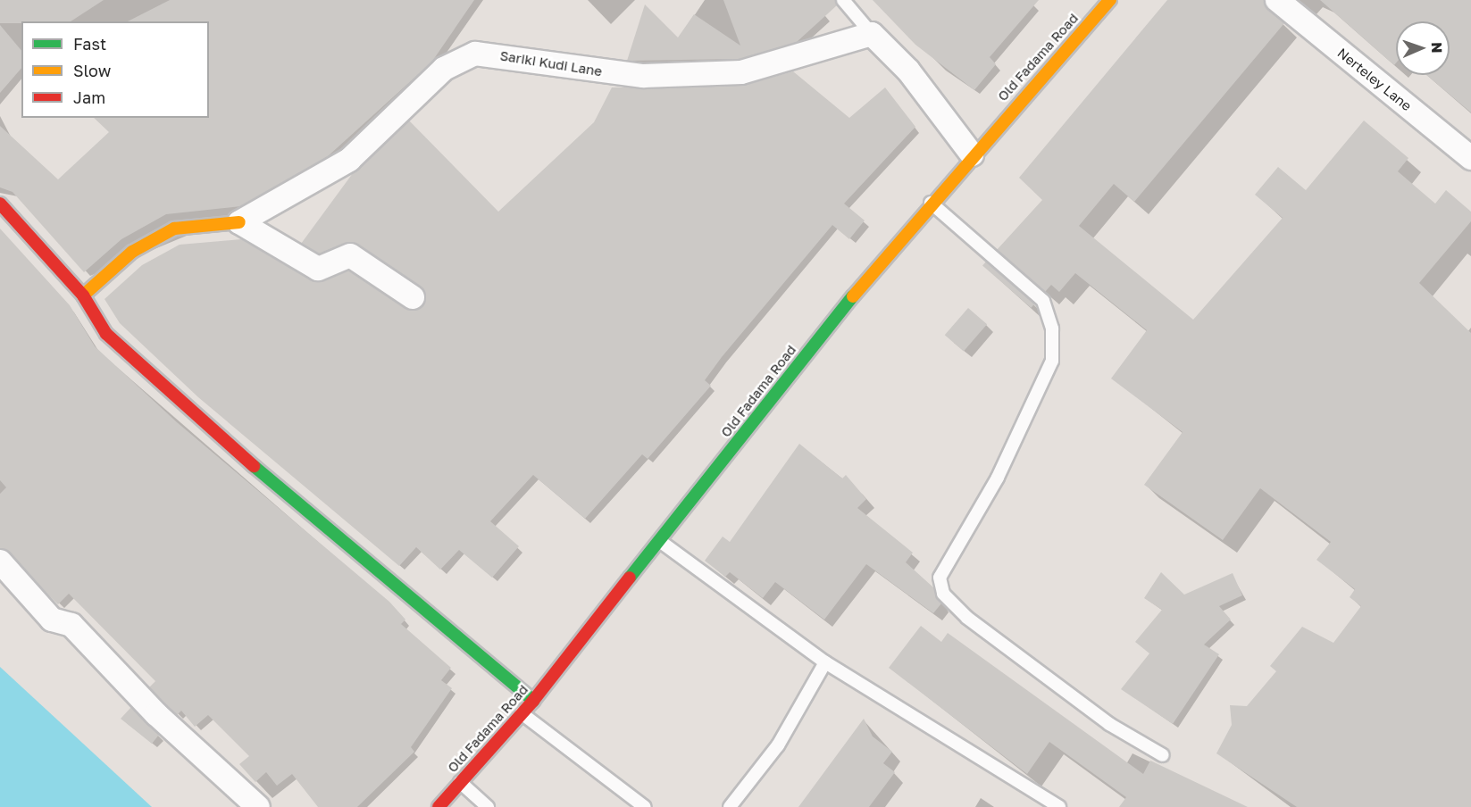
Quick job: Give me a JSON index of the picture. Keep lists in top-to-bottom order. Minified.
{"streets":{"street":["Old Fadama Road","Sariki Kudi Lane","Nerteley Lane"]},"legend":["Fast","Slow","Jam"],"north":"right"}
